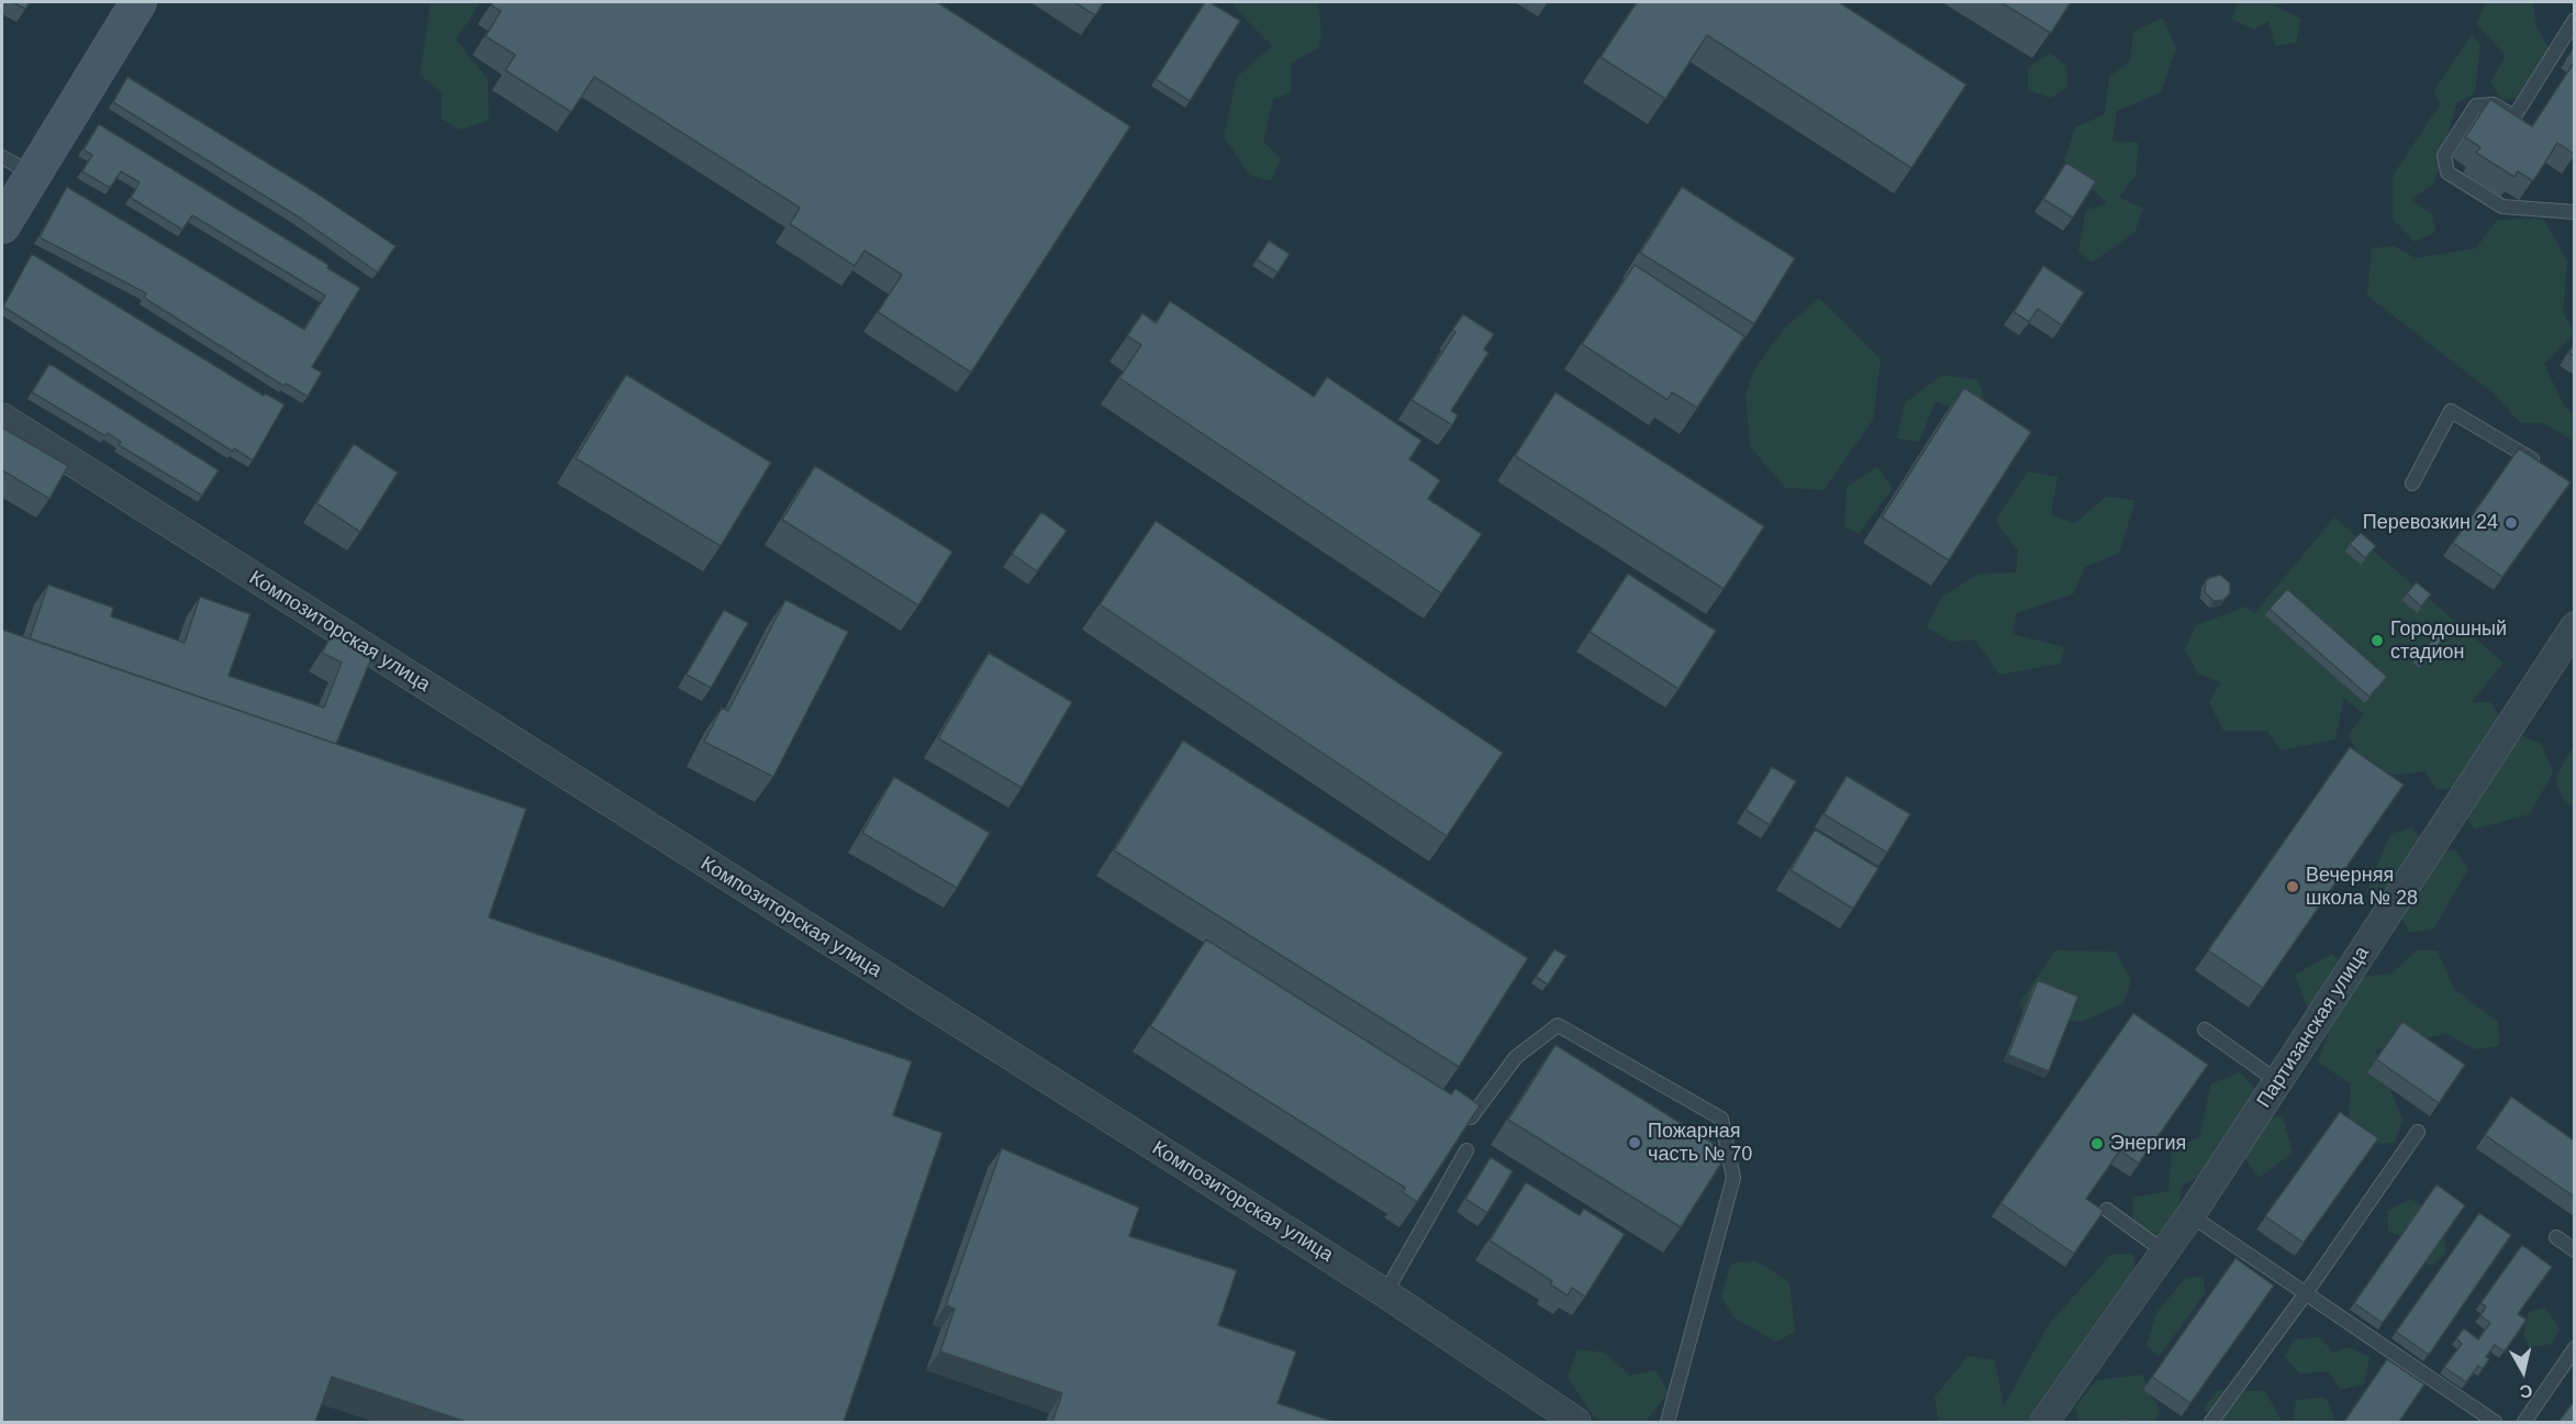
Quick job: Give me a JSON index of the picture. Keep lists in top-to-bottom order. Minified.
{"streets":{"street":["Композиторская улица","Партизанская улица"]},"places":["Перевозкин 24","Городошный стадион","Вечерняя школа № 28","Пожарная часть № 70","Энергия"],"north":"bottom"}
